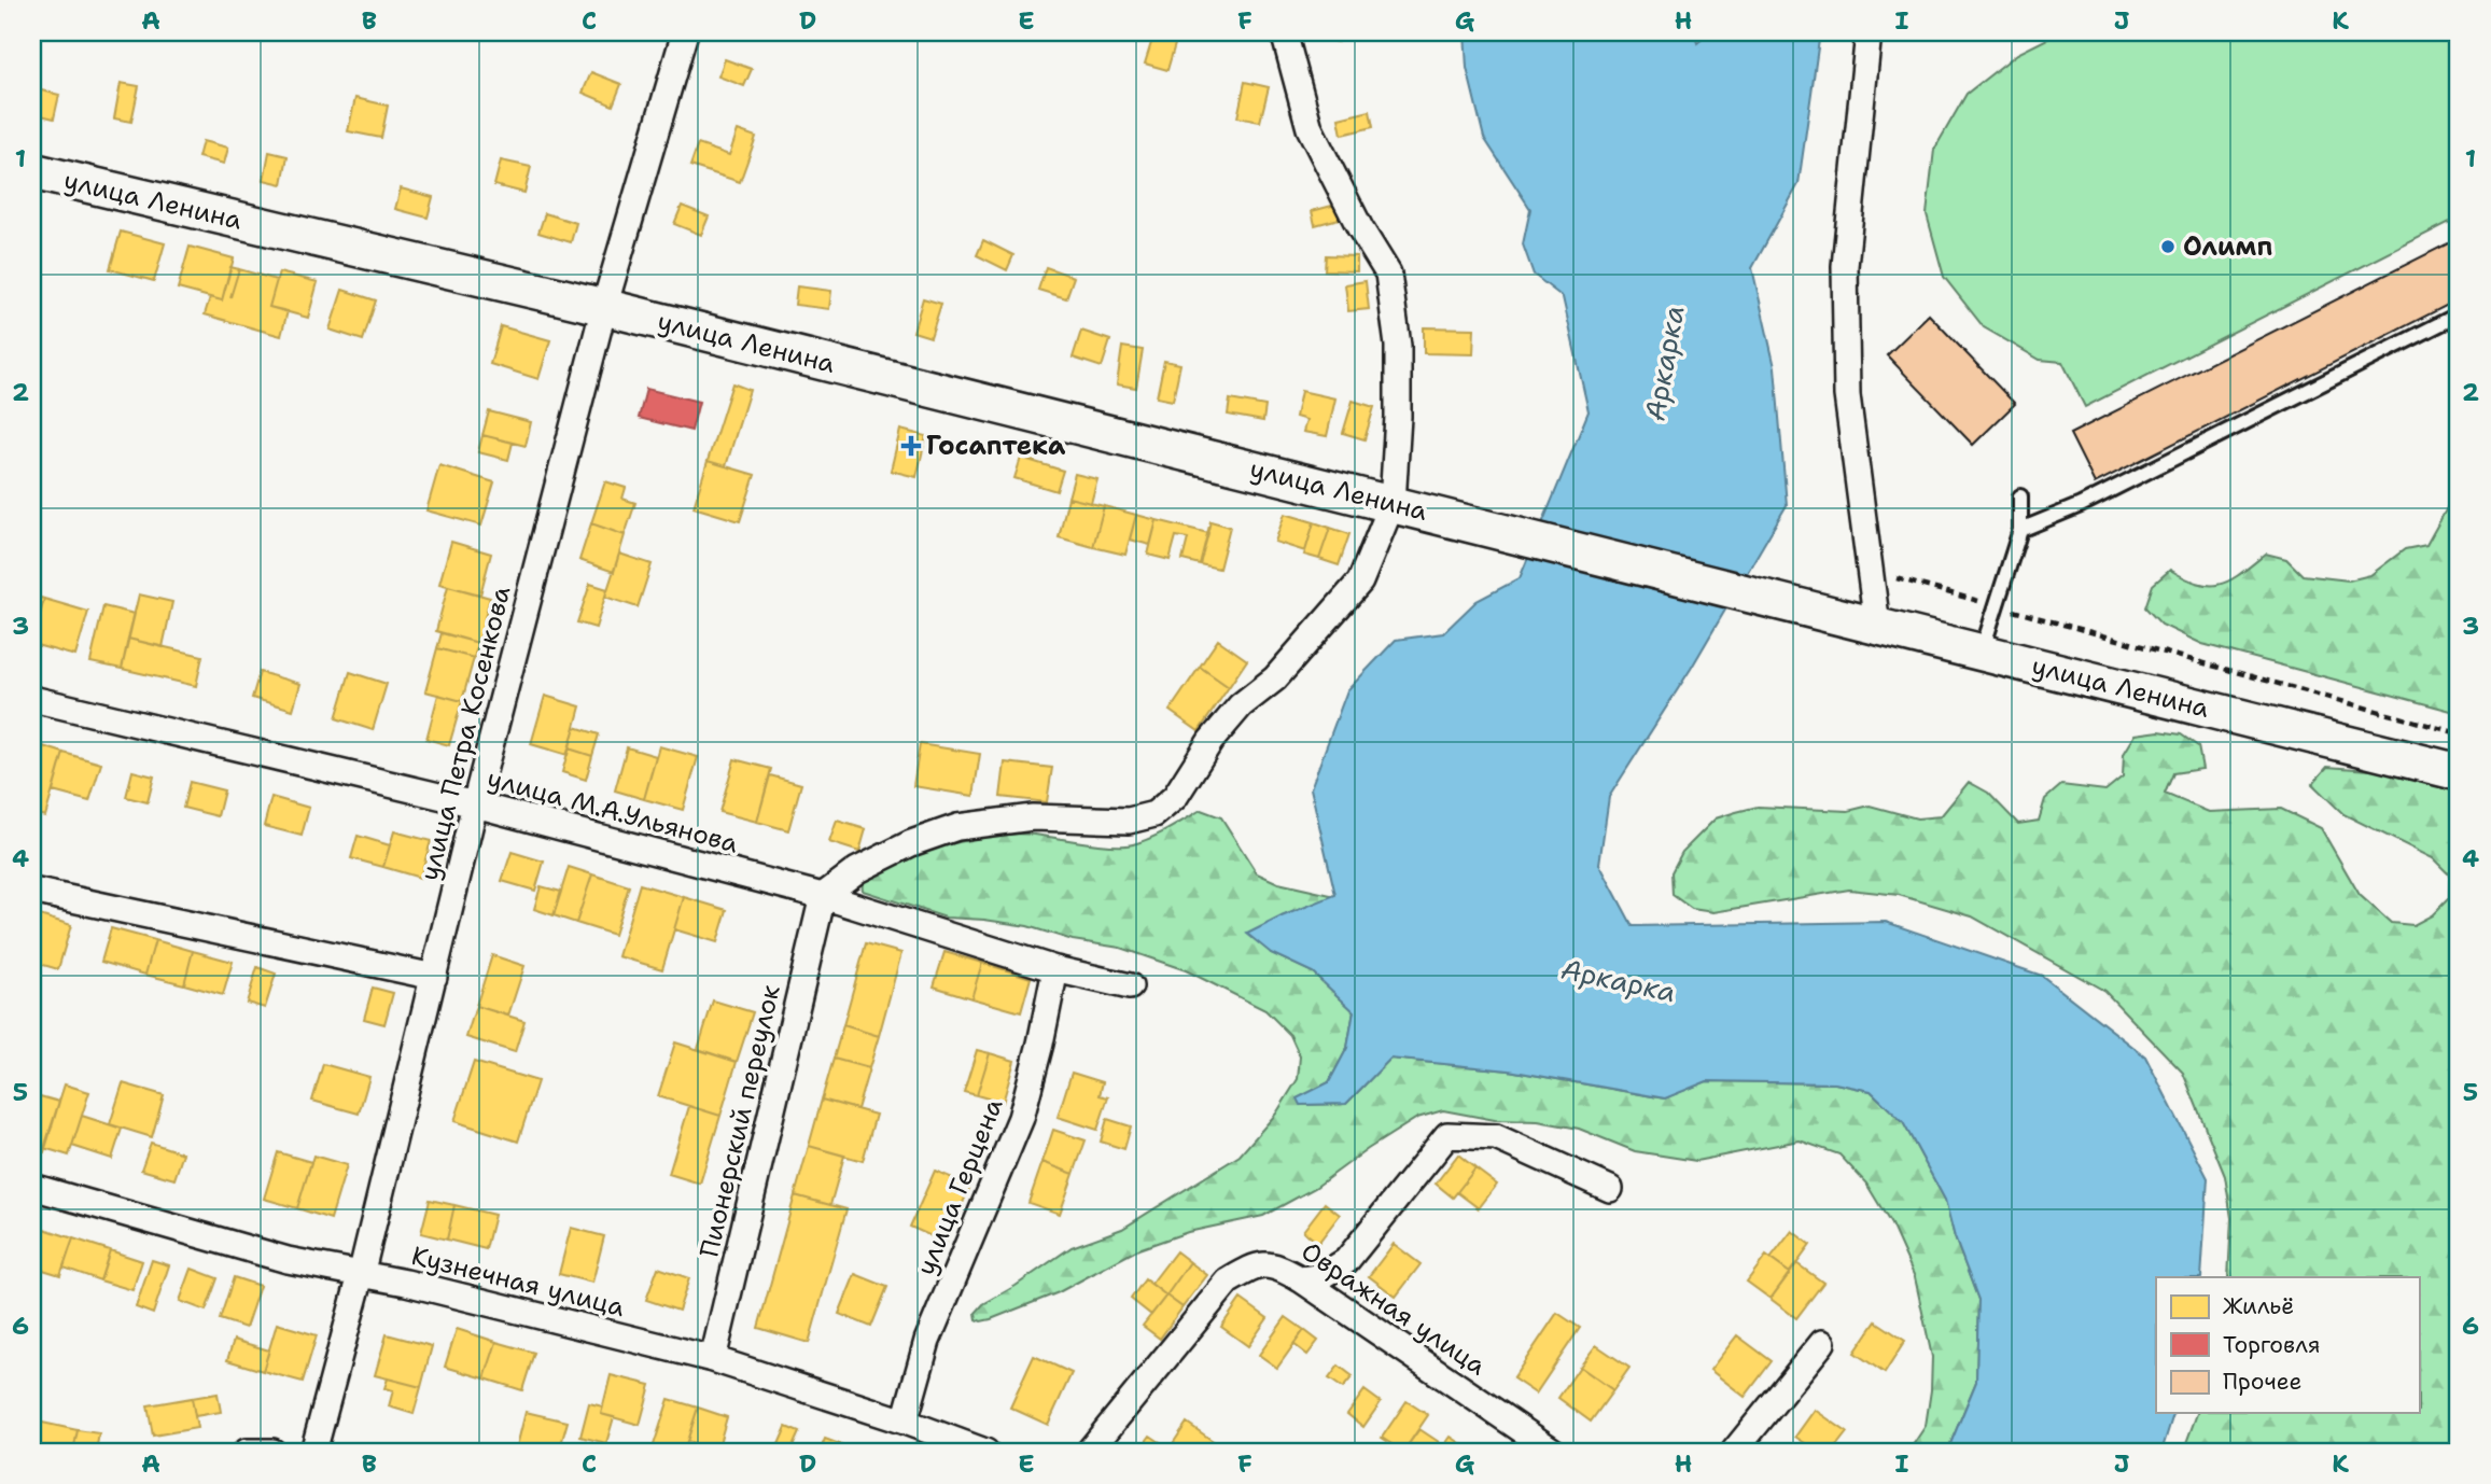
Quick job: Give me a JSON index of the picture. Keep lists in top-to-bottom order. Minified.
{"streets":{"main road":["улица Ленина"],"street":["улица Петра Косенкова","улица М.А.Ульянова","Пионерский переулок","улица Герцена","Кузнечная улица","Овражная улица"]},"crossings":[["улица Ленина","улица Петра Косенкова"],["улица Петра Косенкова","улица М.А.Ульянова"],["улица Петра Косенкова","Кузнечная улица"],["улица М.А.Ульянова","Пионерский переулок"],["улица М.А.Ульянова","улица Герцена"],["Пионерский переулок","Кузнечная улица"],["улица Герцена","Кузнечная улица"]],"water":["Аркарка"],"places":{"other":["Олимп"],"health":["Госаптека"]},"legend":["Жильё","Торговля","Прочее"],"grid":{"columns":["A","B","C","D","E","F","G","H","I","J","K"],"rows":["1","2","3","4","5","6"]}}
